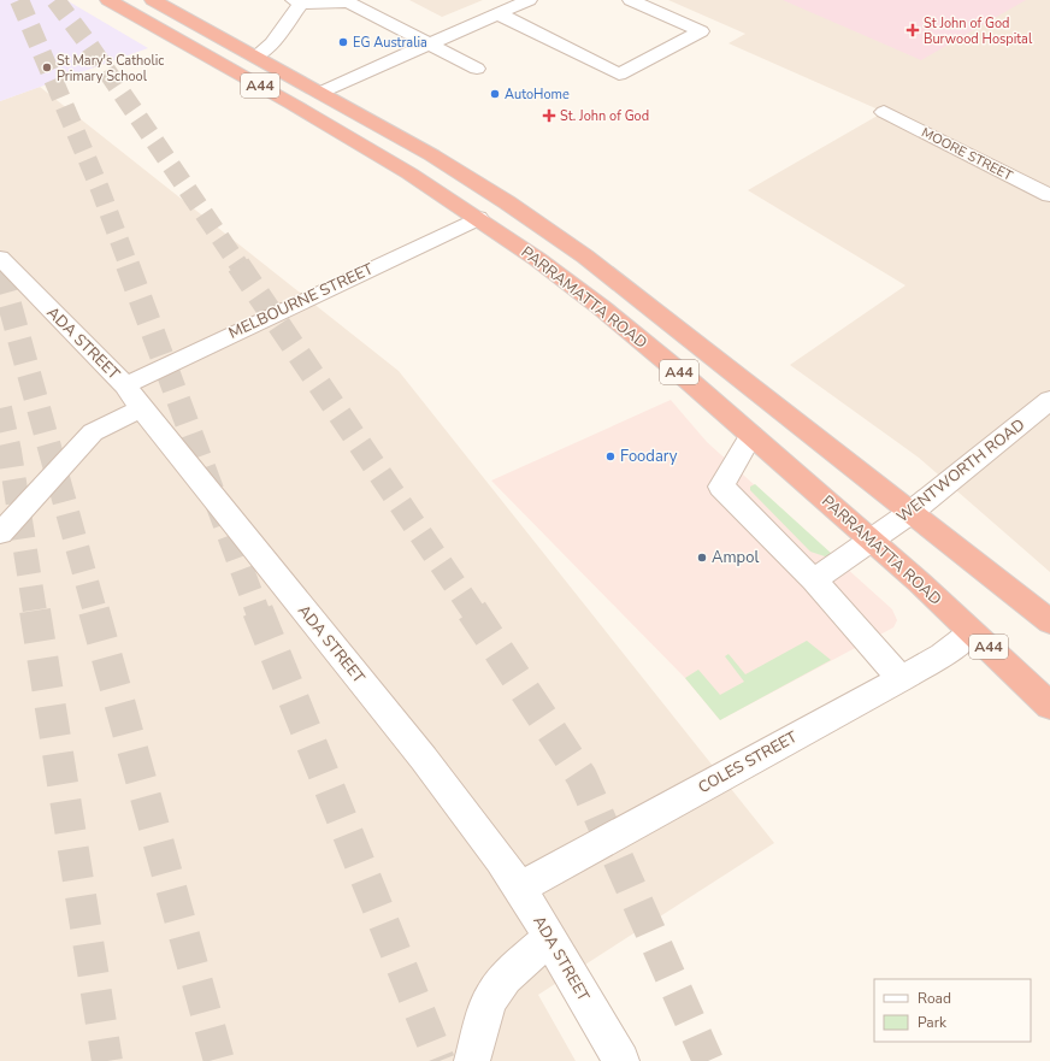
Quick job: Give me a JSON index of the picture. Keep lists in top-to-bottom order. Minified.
{"streets":{"highway":["A44","PARRAMATTA ROAD"],"street":["MOORE STREET","MELBOURNE STREET","ADA STREET","WENTWORTH ROAD","COLES STREET"]},"crossings":[["PARRAMATTA ROAD","MELBOURNE STREET"],["PARRAMATTA ROAD","WENTWORTH ROAD"],["PARRAMATTA ROAD","COLES STREET"],["MELBOURNE STREET","ADA STREET"],["ADA STREET","COLES STREET"]],"places":{"health":["St John of God Burwood Hospital","St. John of God"],"other":["EG Australia","St Mary's Catholic Primary School","AutoHome","Foodary","Ampol"]},"legend":["Road","Park"]}
